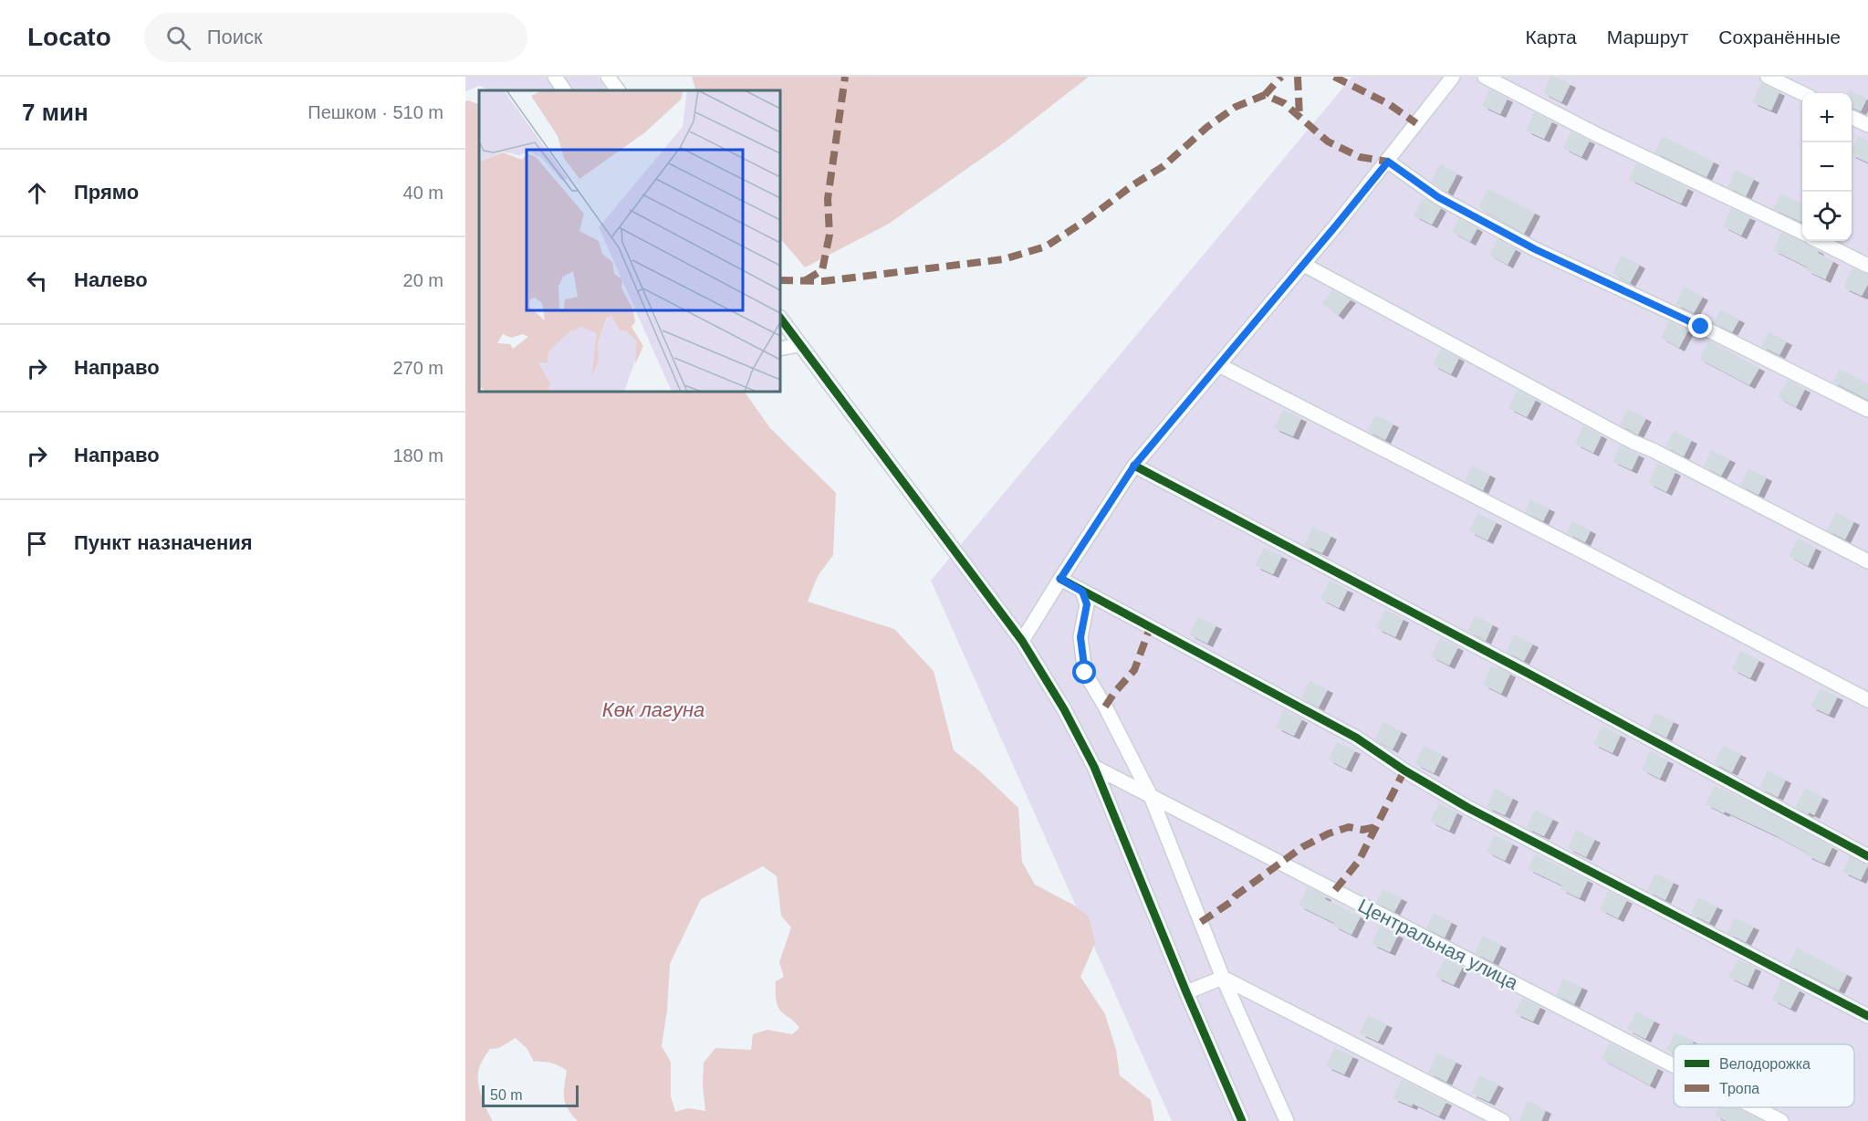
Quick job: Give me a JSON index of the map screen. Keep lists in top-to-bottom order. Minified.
{"streets":{"street":["Центральная улица"]},"water":["Көк лагуна"],"legend":["Велодорожка","Тропа"],"scale_bar":"50 m","page":{"header":"Locato","search":"Поиск","nav":["Карта","Маршрут","Сохранённые"],"heading":["7 мин","Пешком · 510 m"],"map_buttons":["+","−"],"list":[["Прямо","40 m"],["Налево","20 m"],["Направо","270 m"],["Направо","180 m"],"Пункт назначения"],"scale":"50 m"}}
